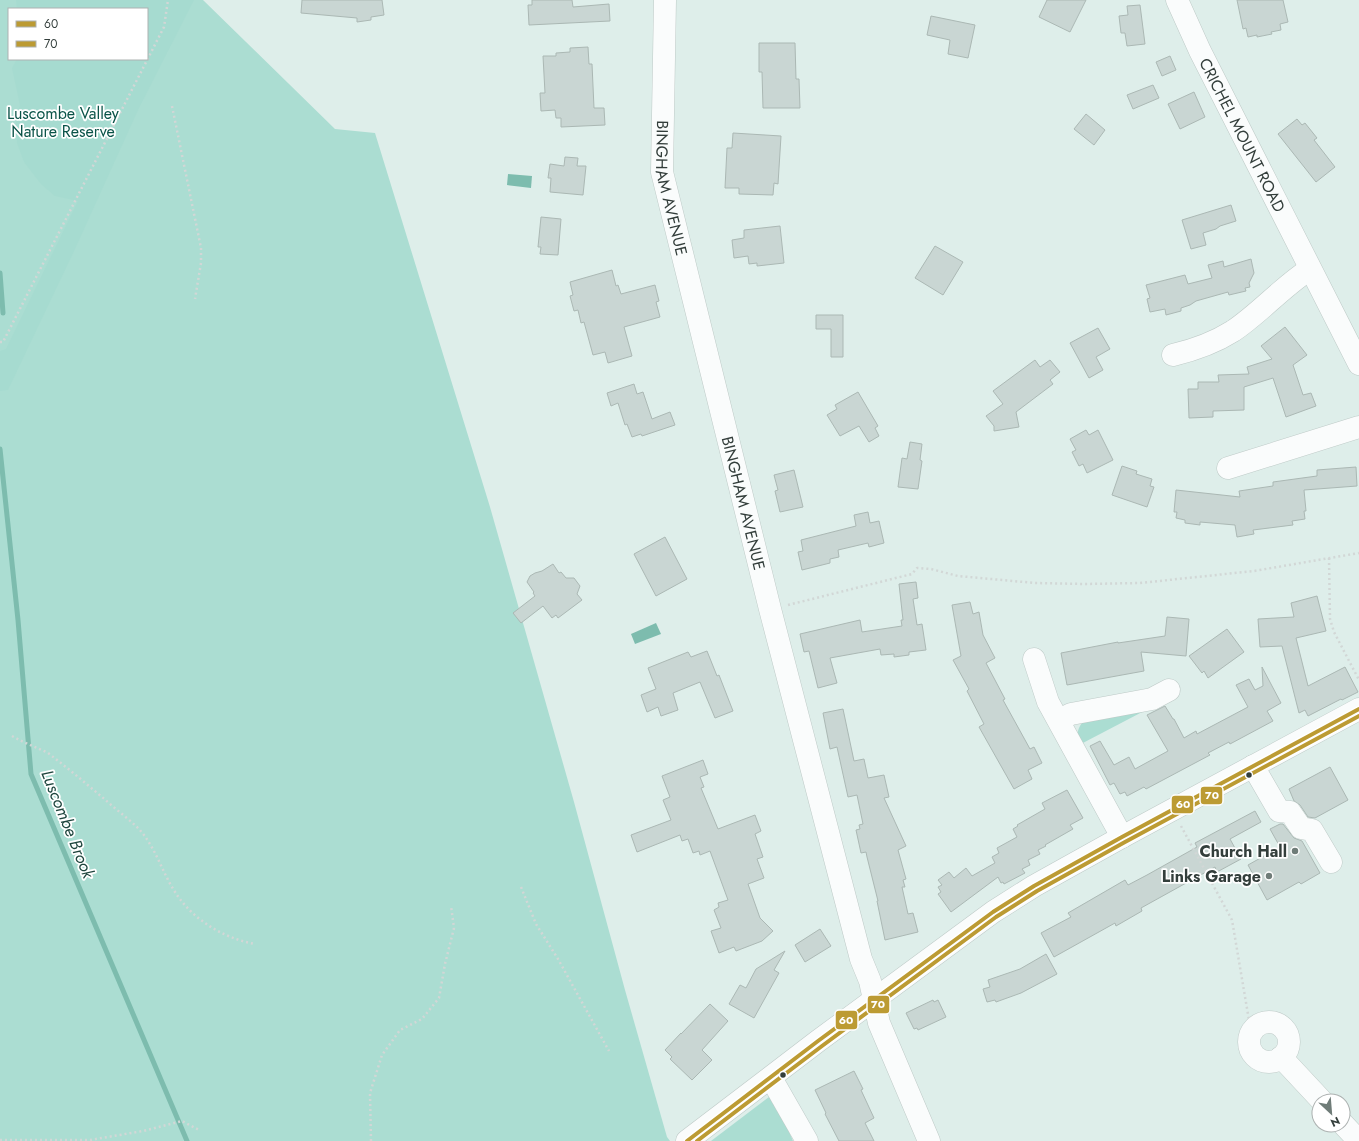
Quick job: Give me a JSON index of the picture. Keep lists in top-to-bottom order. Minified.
{"streets":{"street":["CRICHEL MOUNT ROAD","BINGHAM AVENUE"]},"water":["Luscombe Brook"],"parks":["Luscombe Valley Nature Reserve"],"places":["Church Hall","Links Garage"],"lines":["transit line 60","transit line 70"],"legend":["60","70"],"north":"bottom right"}
